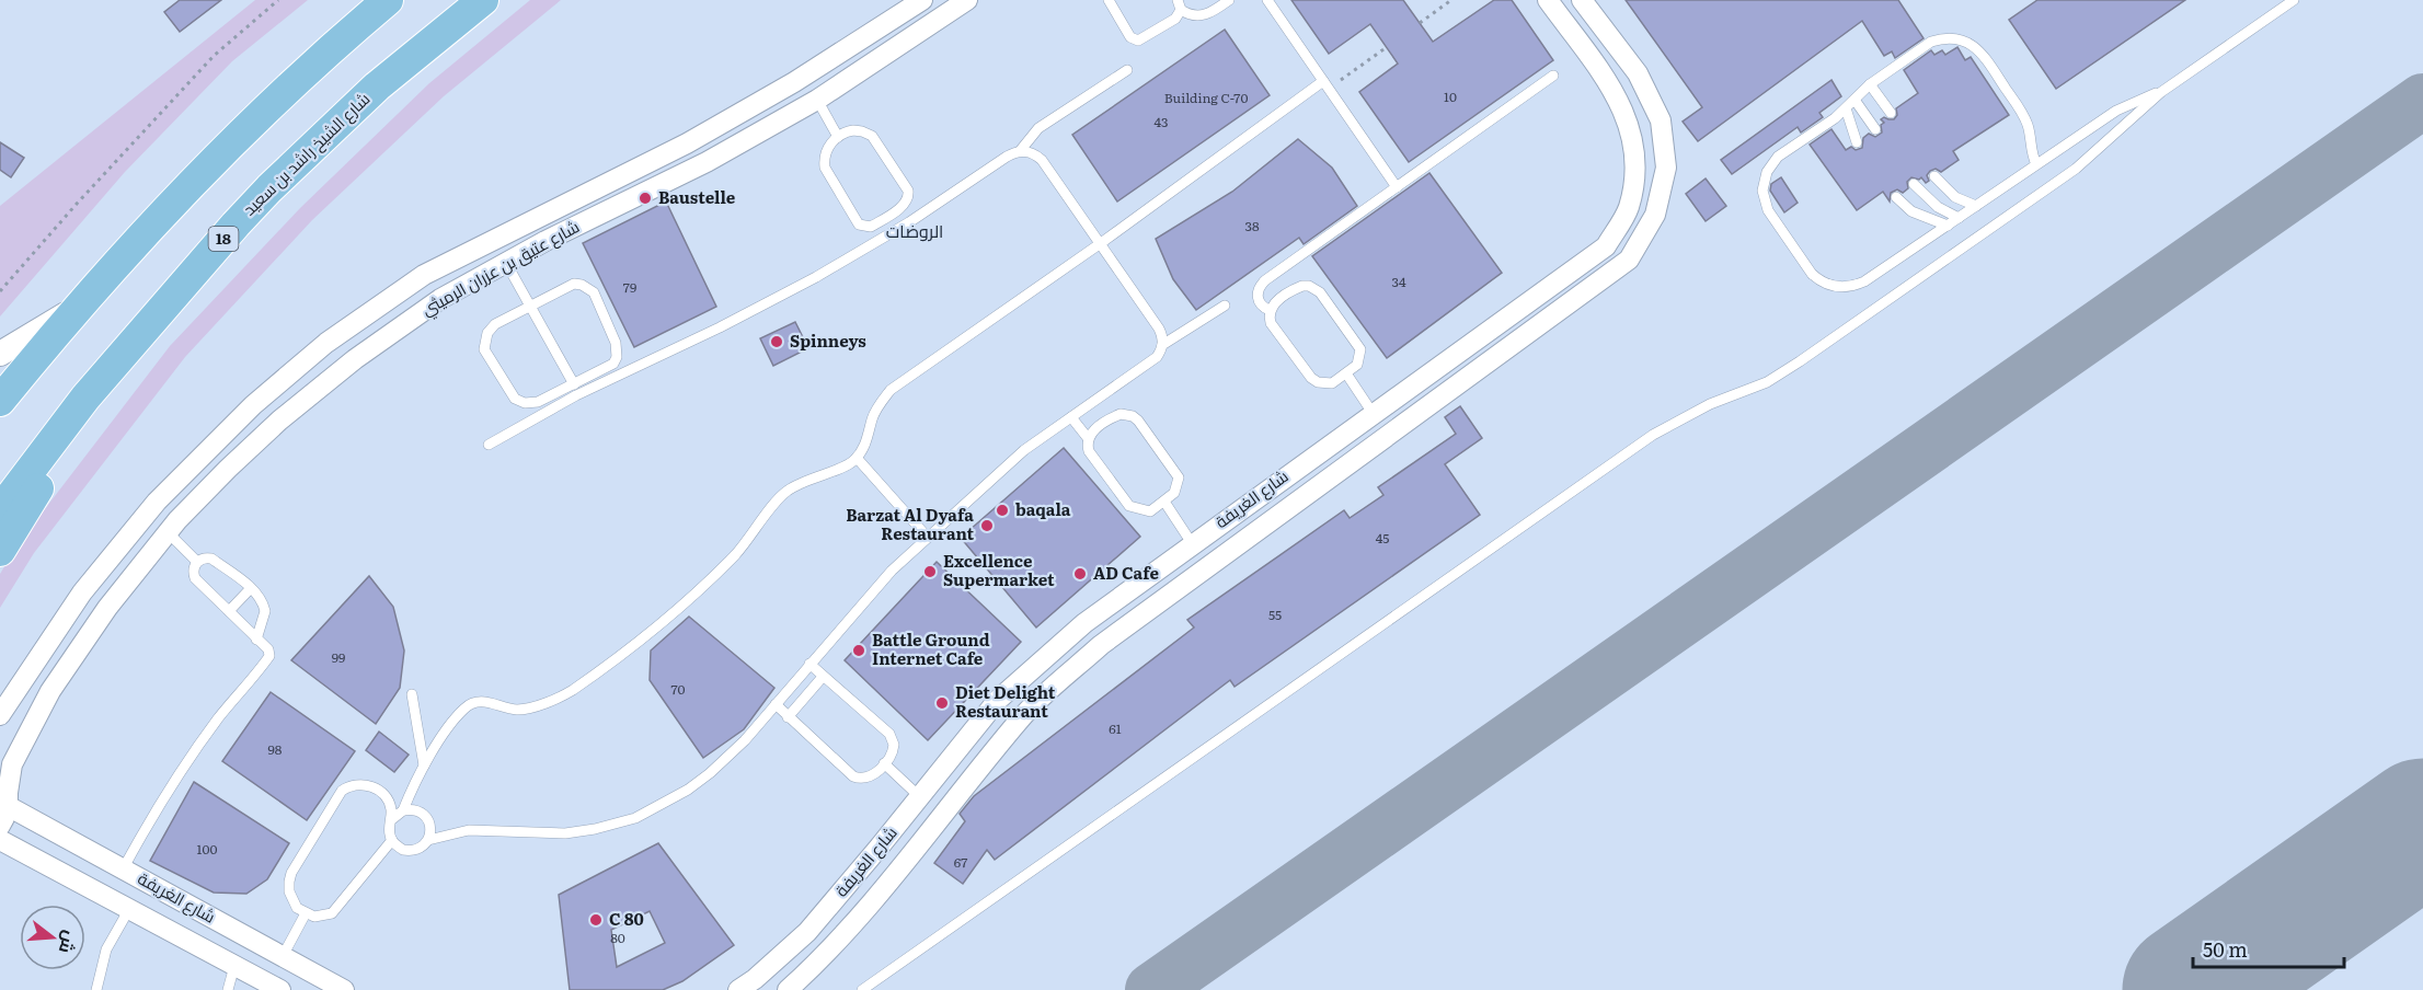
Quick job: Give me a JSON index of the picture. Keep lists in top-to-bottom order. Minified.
{"streets":{"main road":["شارع الشيخ راشد بن سعيد","18"],"street":["شارع عتيق بن عزران الرميثي","شارع الغريفة"]},"crossings":[["شارع عتيق بن عزران الرميثي","شارع الغريفة"]],"districts":["الروضات"],"places":["Baustelle","Spinneys","baqala","Barzat Al Dyafa Restaurant","Excellence Supermarket","AD Cafe","Battle Ground Internet Cafe","Diet Delight Restaurant","C 80"],"house_numbers":["10","Building C-70","43","38","34","79","45","55","99","70","61","98","100","67","80"],"scale_bar":"50 m","north":"right"}
